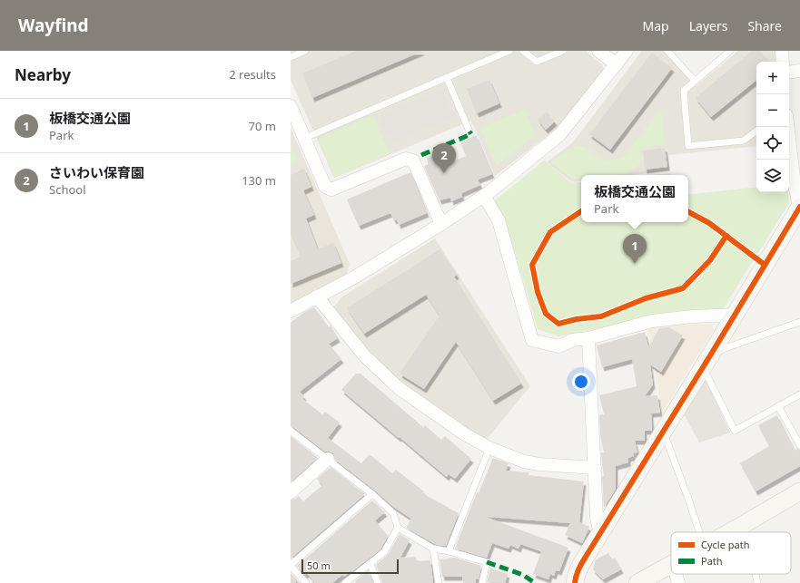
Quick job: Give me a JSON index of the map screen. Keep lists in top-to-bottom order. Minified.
{"legend":["Cycle path","Path"],"scale_bar":"50 m","page":{"header":"Wayfind","nav":["Map","Layers","Share"],"heading":["Nearby","2 results"],"map_buttons":["+","−"],"list":[{"mark":"1","name":"板橋交通公園","note":"Park","value":"70 m"},{"mark":"2","name":"さいわい保育園","note":"School","value":"130 m"}],"pins":["2","1"],"popup":["板橋交通公園","Park"],"scale":"50 m"}}
